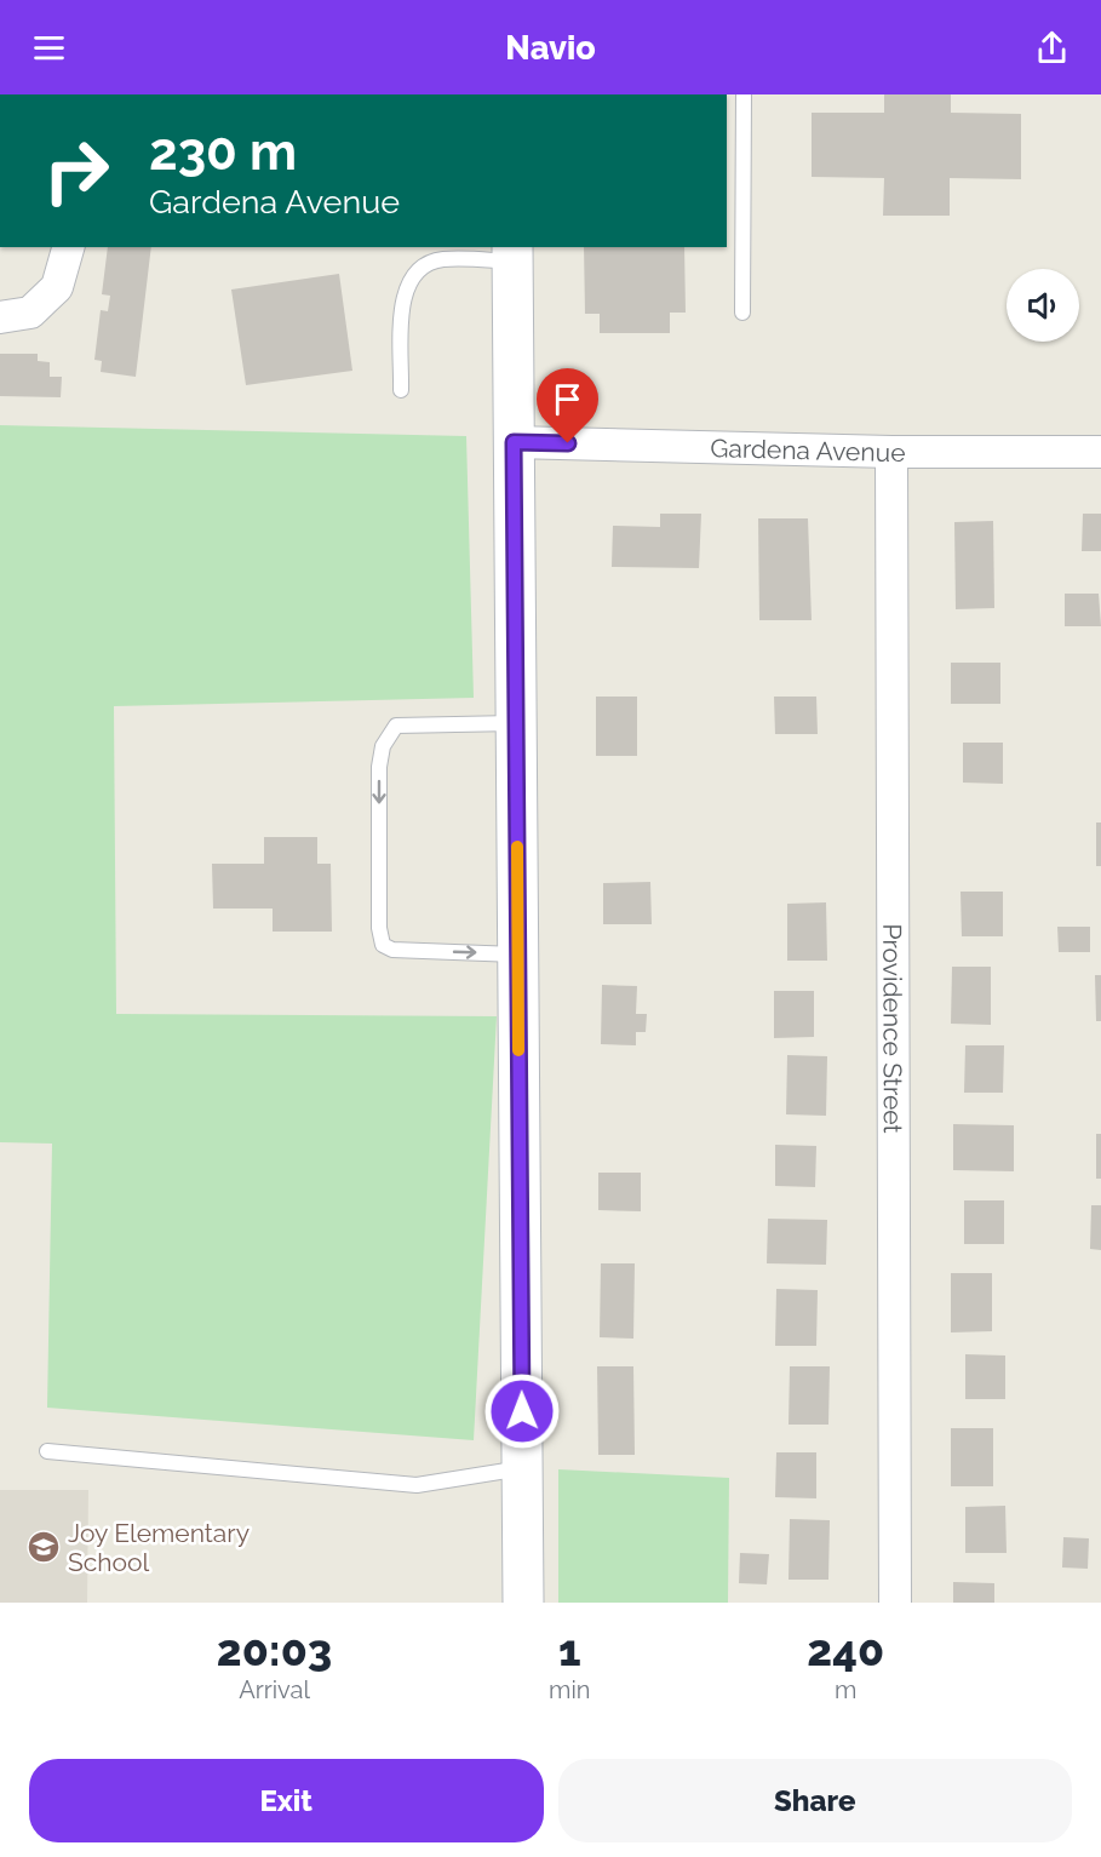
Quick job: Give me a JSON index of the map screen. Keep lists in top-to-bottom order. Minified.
{"streets":{"street":["Gardena Avenue","Providence Street"]},"crossings":[["Gardena Avenue","Providence Street"]],"places":{"school or university":["Joy Elementary School"]},"page":{"header":"Navio","turn":["230 m","Gardena Avenue"],"eta":["20:03","Arrival","1","min","240","m"],"buttons":["Exit","Share"]}}
